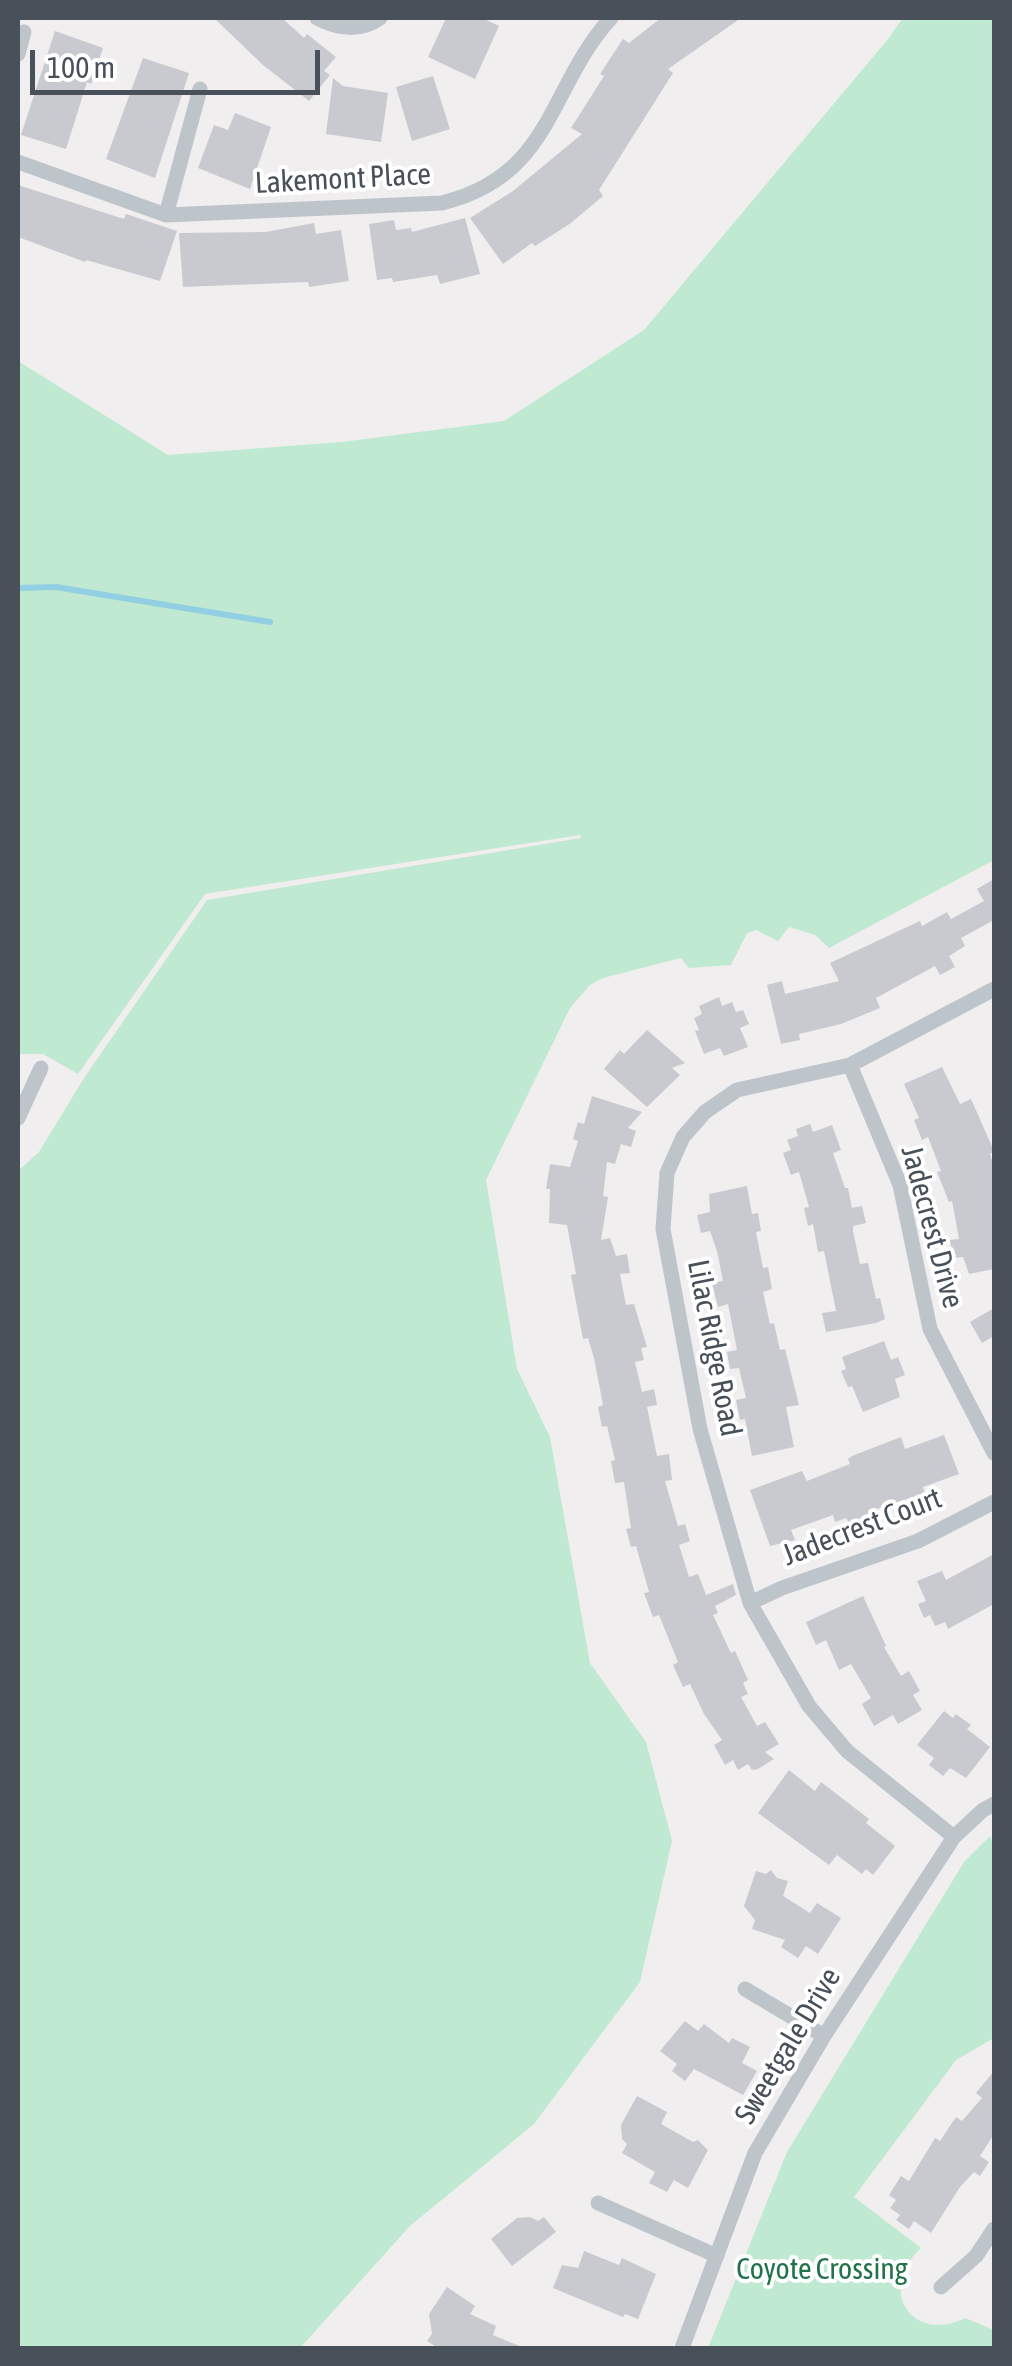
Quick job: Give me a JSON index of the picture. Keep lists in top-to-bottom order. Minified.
{"streets":{"street":["Lakemont Place","Jadecrest Drive","Lilac Ridge Road","Jadecrest Court","Sweetgale Drive"]},"crossings":[["Jadecrest Drive","Lilac Ridge Road"],["Lilac Ridge Road","Jadecrest Court"],["Lilac Ridge Road","Sweetgale Drive"]],"parks":["Coyote Crossing"],"scale_bar":"100 m"}
